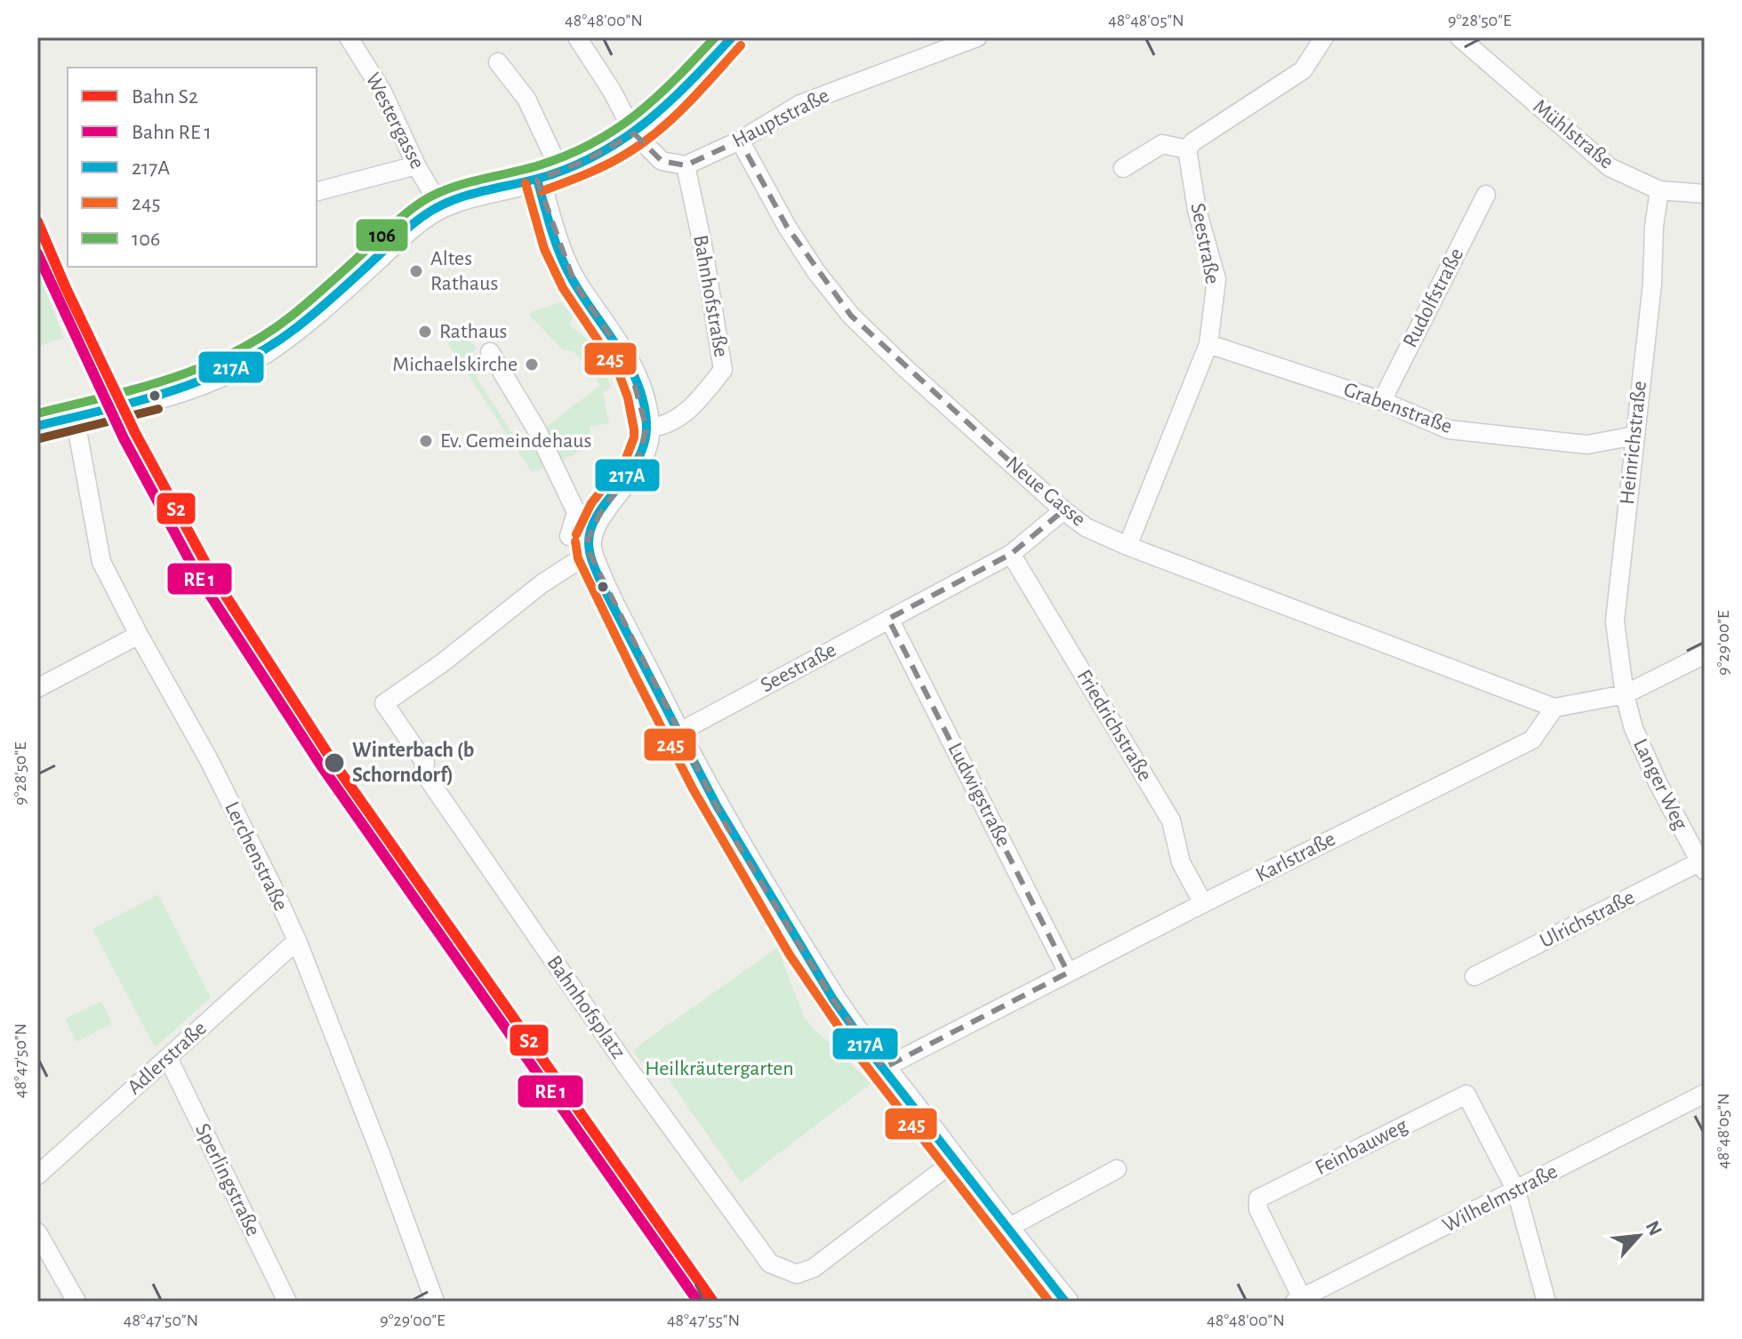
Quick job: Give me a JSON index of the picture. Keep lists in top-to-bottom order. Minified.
{"streets":{"street":["Hauptstraße","Westergasse","Mühlstraße","Seestraße","Bahnhofstraße","Rudolfstraße","Grabenstraße","Heinrichstraße","Neue Gasse","Friedrichstraße","Langer Weg","Ludwigstraße","Lerchenstraße","Karlstraße","Ulrichstraße","Bahnhofsplatz","Adlerstraße","Feinbauweg","Sperlingstraße","Wilhelmstraße"]},"crossings":[["Hauptstraße","Bahnhofstraße"],["Hauptstraße","Neue Gasse"],["Mühlstraße","Heinrichstraße"],["Seestraße","Grabenstraße"],["Seestraße","Neue Gasse"],["Seestraße","Friedrichstraße"],["Seestraße","Ludwigstraße"],["Rudolfstraße","Grabenstraße"],["Grabenstraße","Heinrichstraße"],["Heinrichstraße","Langer Weg"],["Neue Gasse","Karlstraße"],["Friedrichstraße","Karlstraße"],["Langer Weg","Ulrichstraße"],["Ludwigstraße","Karlstraße"],["Lerchenstraße","Adlerstraße"],["Adlerstraße","Sperlingstraße"],["Feinbauweg","Wilhelmstraße"]],"parks":["Heilkräutergarten"],"places":["Altes Rathaus","Rathaus","Michaelskirche","Ev. Gemeindehaus","Winterbach (b Schorndorf)"],"lines":["transit line 217A","transit line 106","transit line 245","rail line S2"],"legend":["Bahn S2","Bahn RE 1","217A","245","106"],"north":"top right","coordinates":["48°48'00\"N","48°48'05\"N","9°28'50\"E","9°29'00\"E","48°47'50\"N","48°47'55\"N"]}
